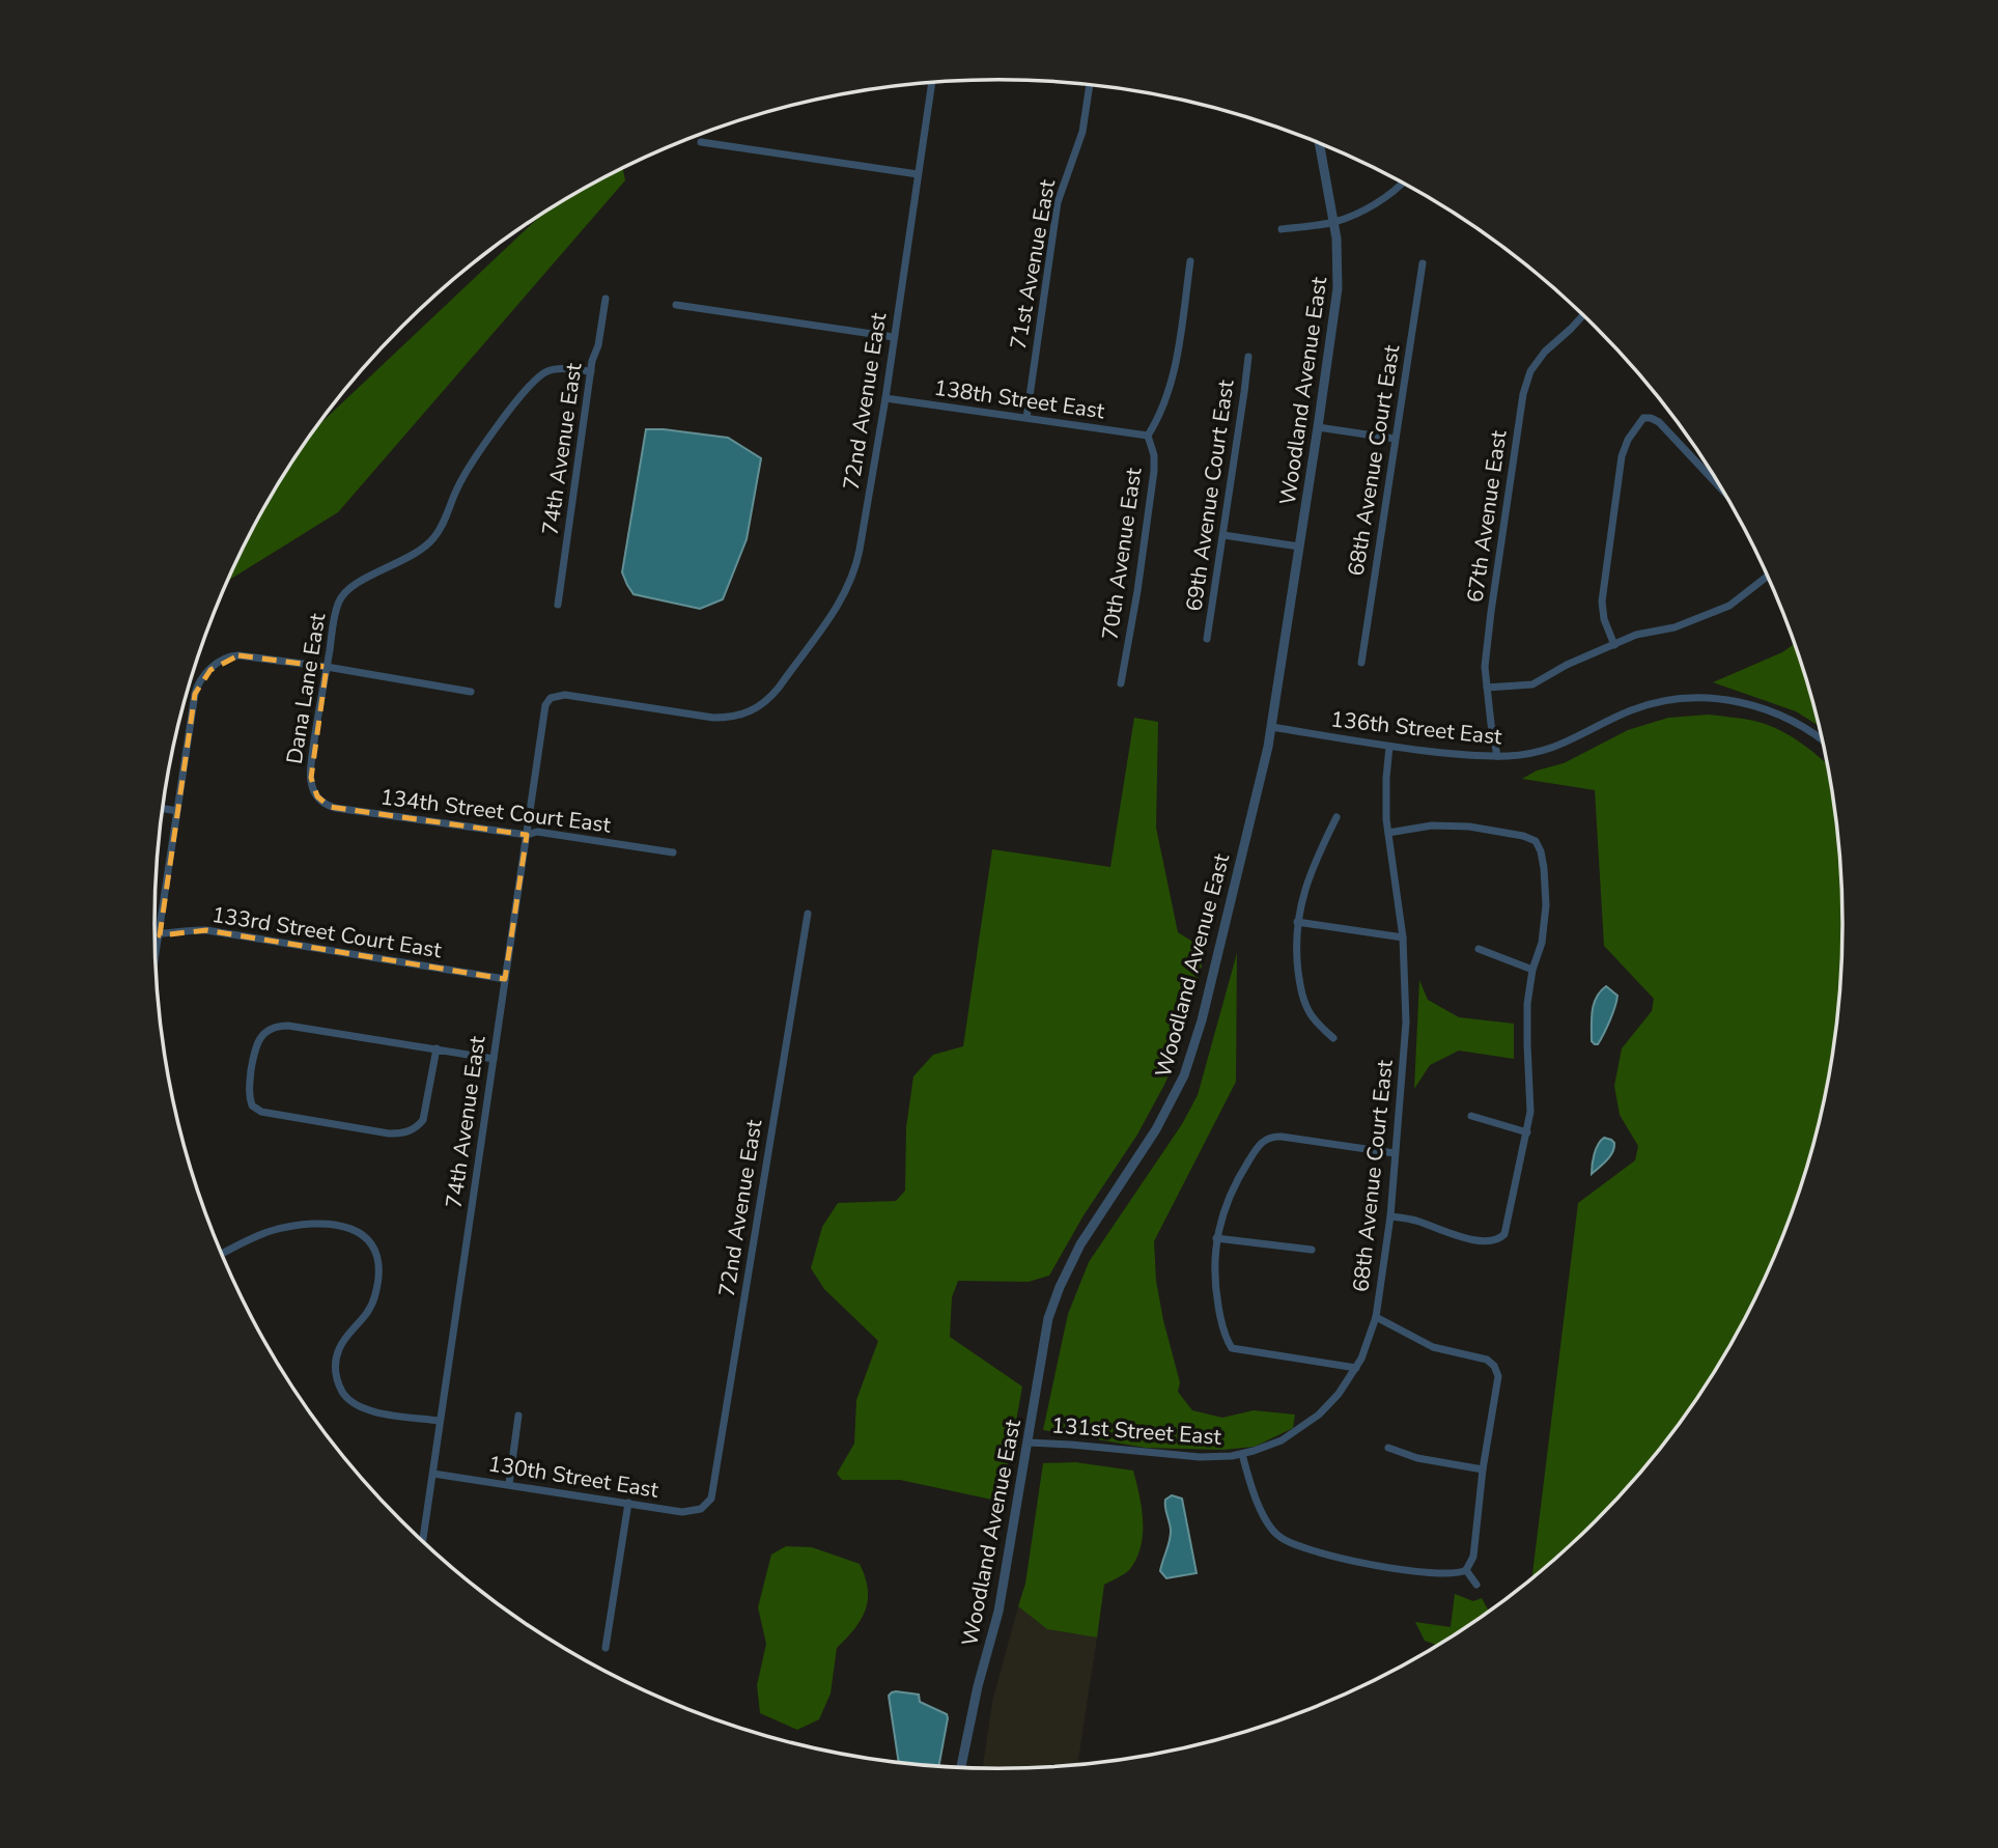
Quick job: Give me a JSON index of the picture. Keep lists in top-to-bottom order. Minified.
{"streets":{"street":["71st Avenue East","Woodland Avenue East","138th Street East","72nd Avenue East","74th Avenue East","68th Avenue Court East","69th Avenue Court East","67th Avenue East","70th Avenue East","Dana Lane East","136th Street East","134th Street Court East","133rd Street Court East","131st Street East","130th Street East"]},"crossings":[["71st Avenue East","138th Street East"],["Woodland Avenue East","136th Street East"],["Woodland Avenue East","131st Street East"],["138th Street East","72nd Avenue East"],["138th Street East","70th Avenue East"],["72nd Avenue East","74th Avenue East"],["72nd Avenue East","130th Street East"],["74th Avenue East","Dana Lane East"],["74th Avenue East","134th Street Court East"],["74th Avenue East","133rd Street Court East"],["74th Avenue East","130th Street East"],["68th Avenue Court East","136th Street East"],["68th Avenue Court East","131st Street East"],["67th Avenue East","136th Street East"],["Dana Lane East","134th Street Court East"]]}
